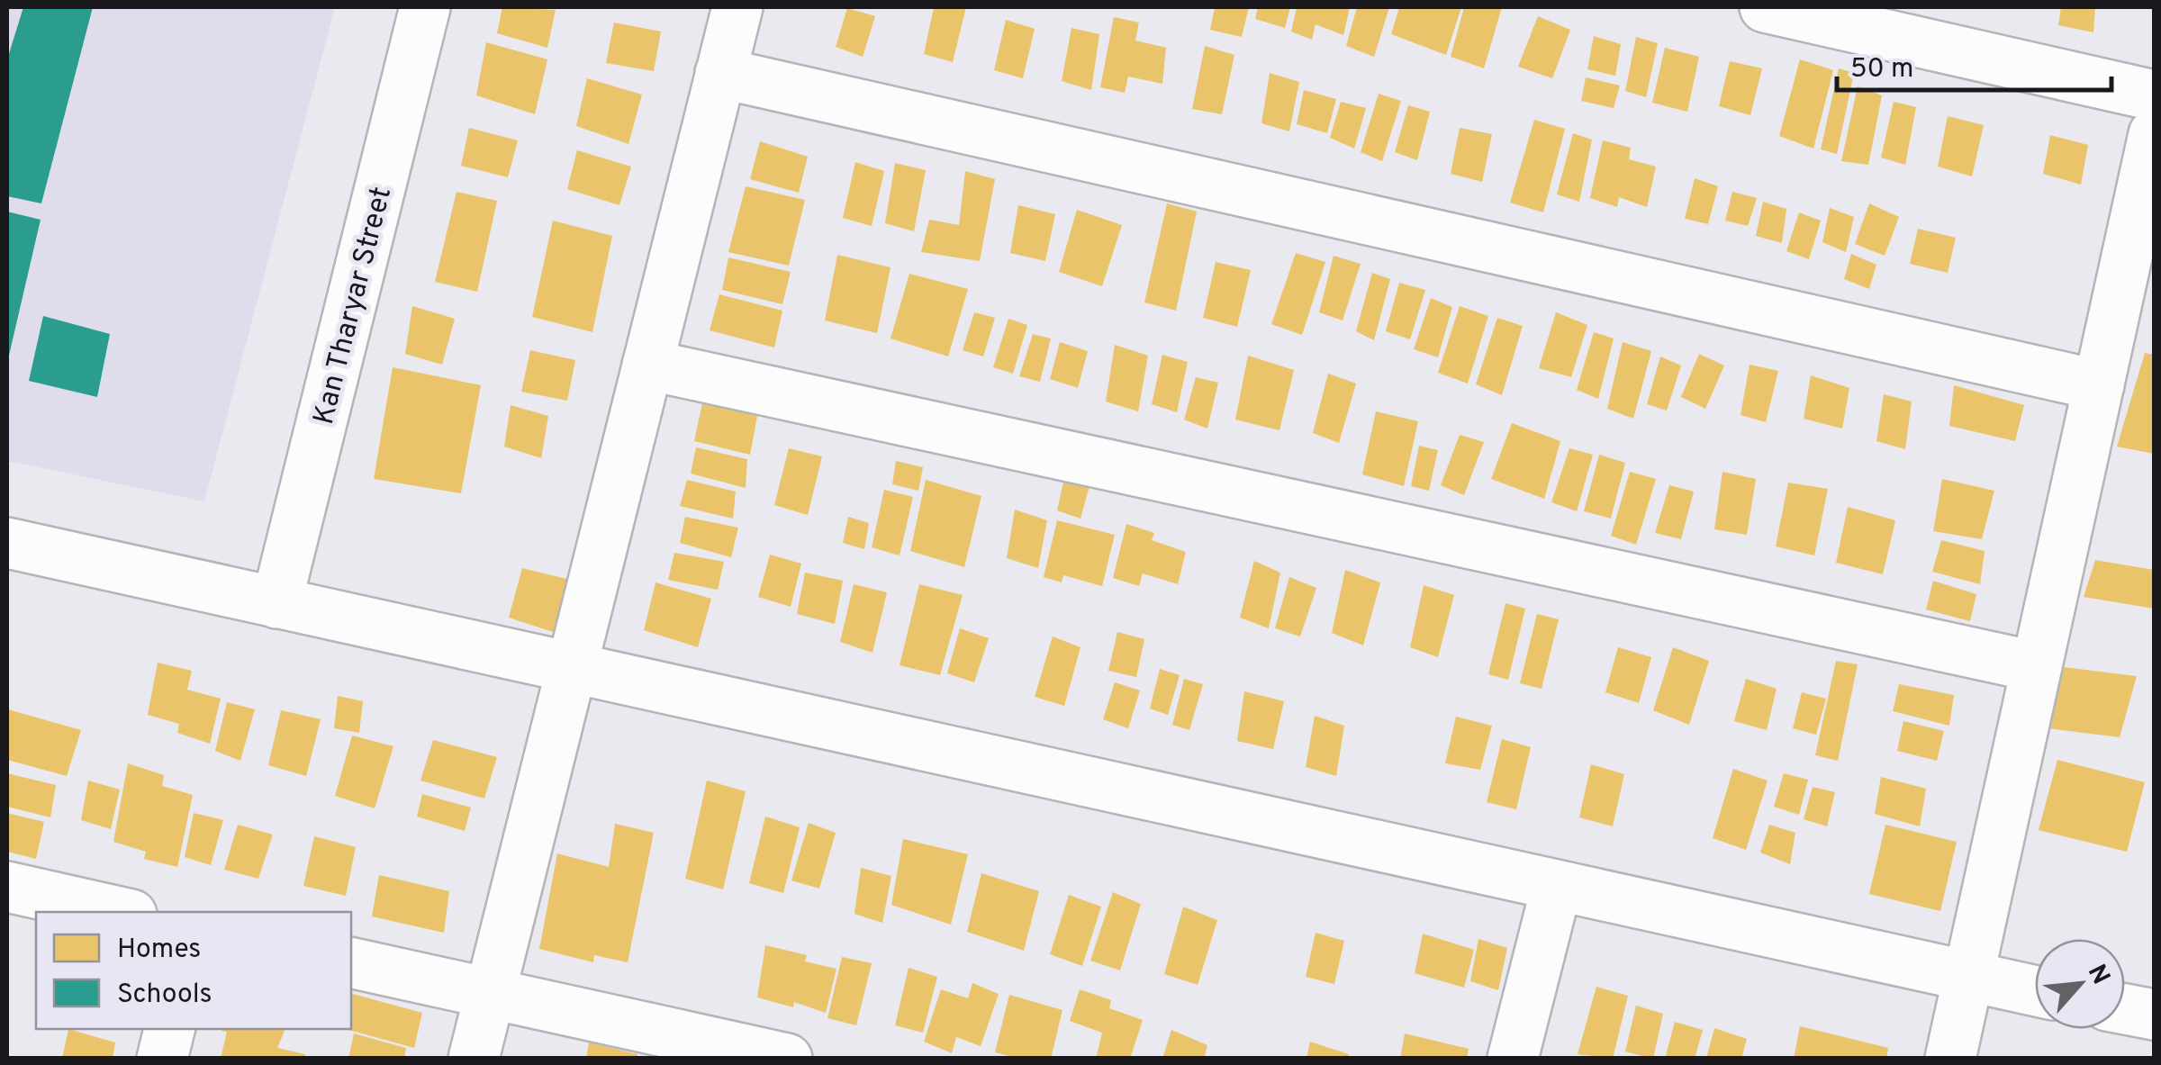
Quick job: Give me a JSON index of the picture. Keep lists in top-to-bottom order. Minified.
{"streets":{"street":["Kan Tharyar Street"]},"legend":["Homes","Schools"],"scale_bar":"50 m","north":"top right"}
